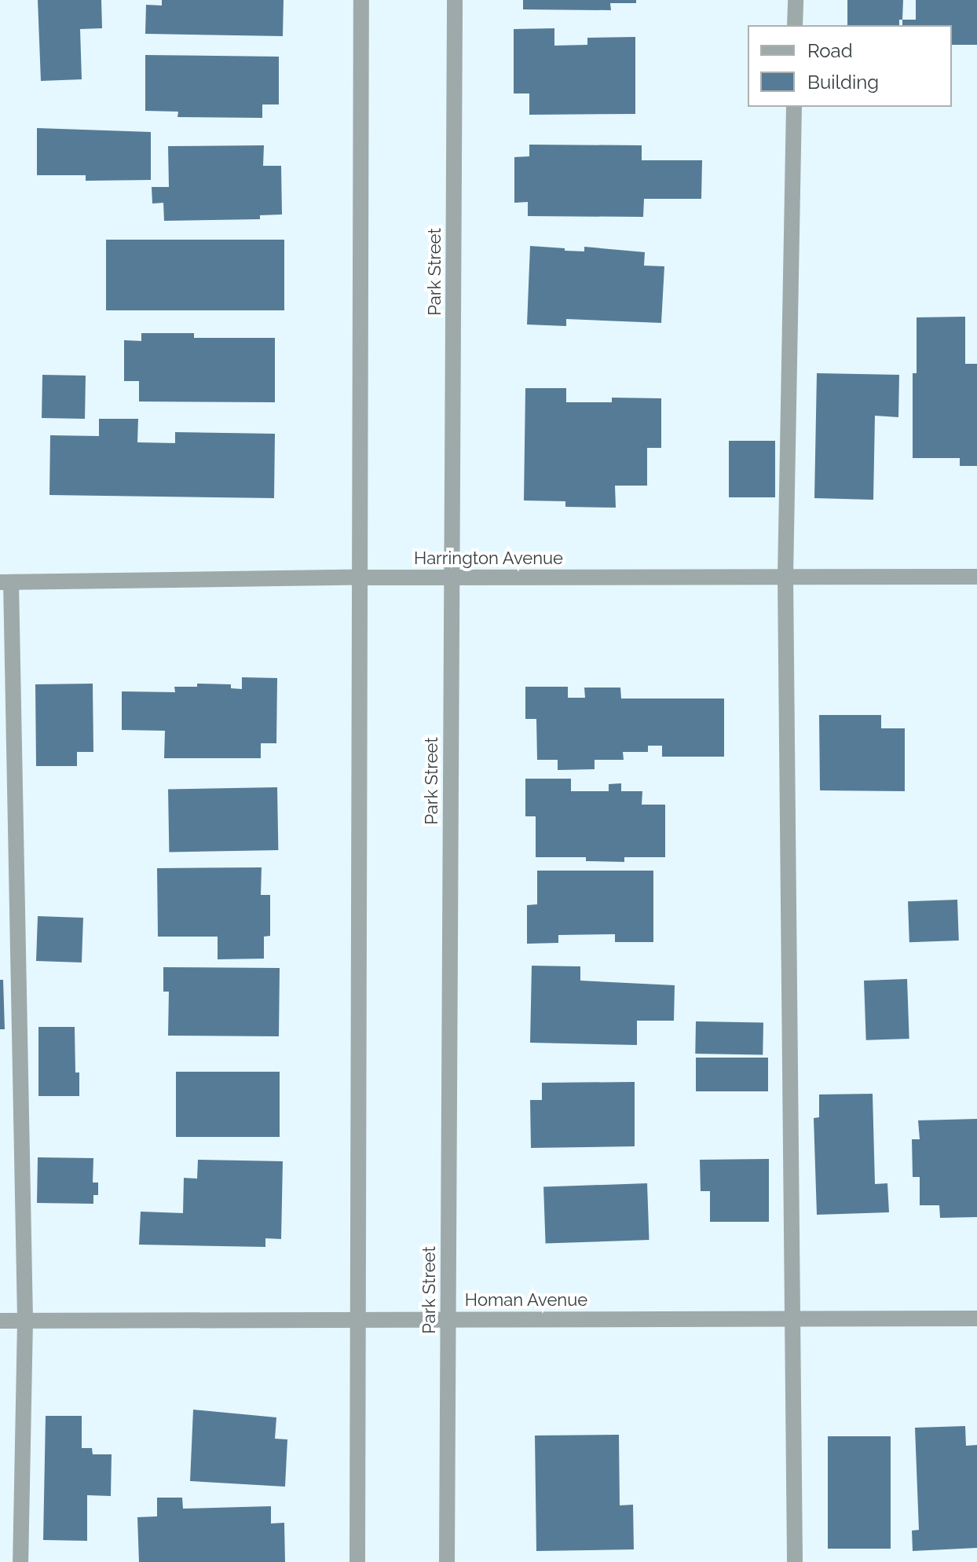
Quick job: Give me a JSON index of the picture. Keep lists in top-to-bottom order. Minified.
{"streets":{"street":["Park Street","Harrington Avenue","Homan Avenue"]},"crossings":[["Park Street","Harrington Avenue"],["Park Street","Homan Avenue"]],"legend":["Road","Building"]}
